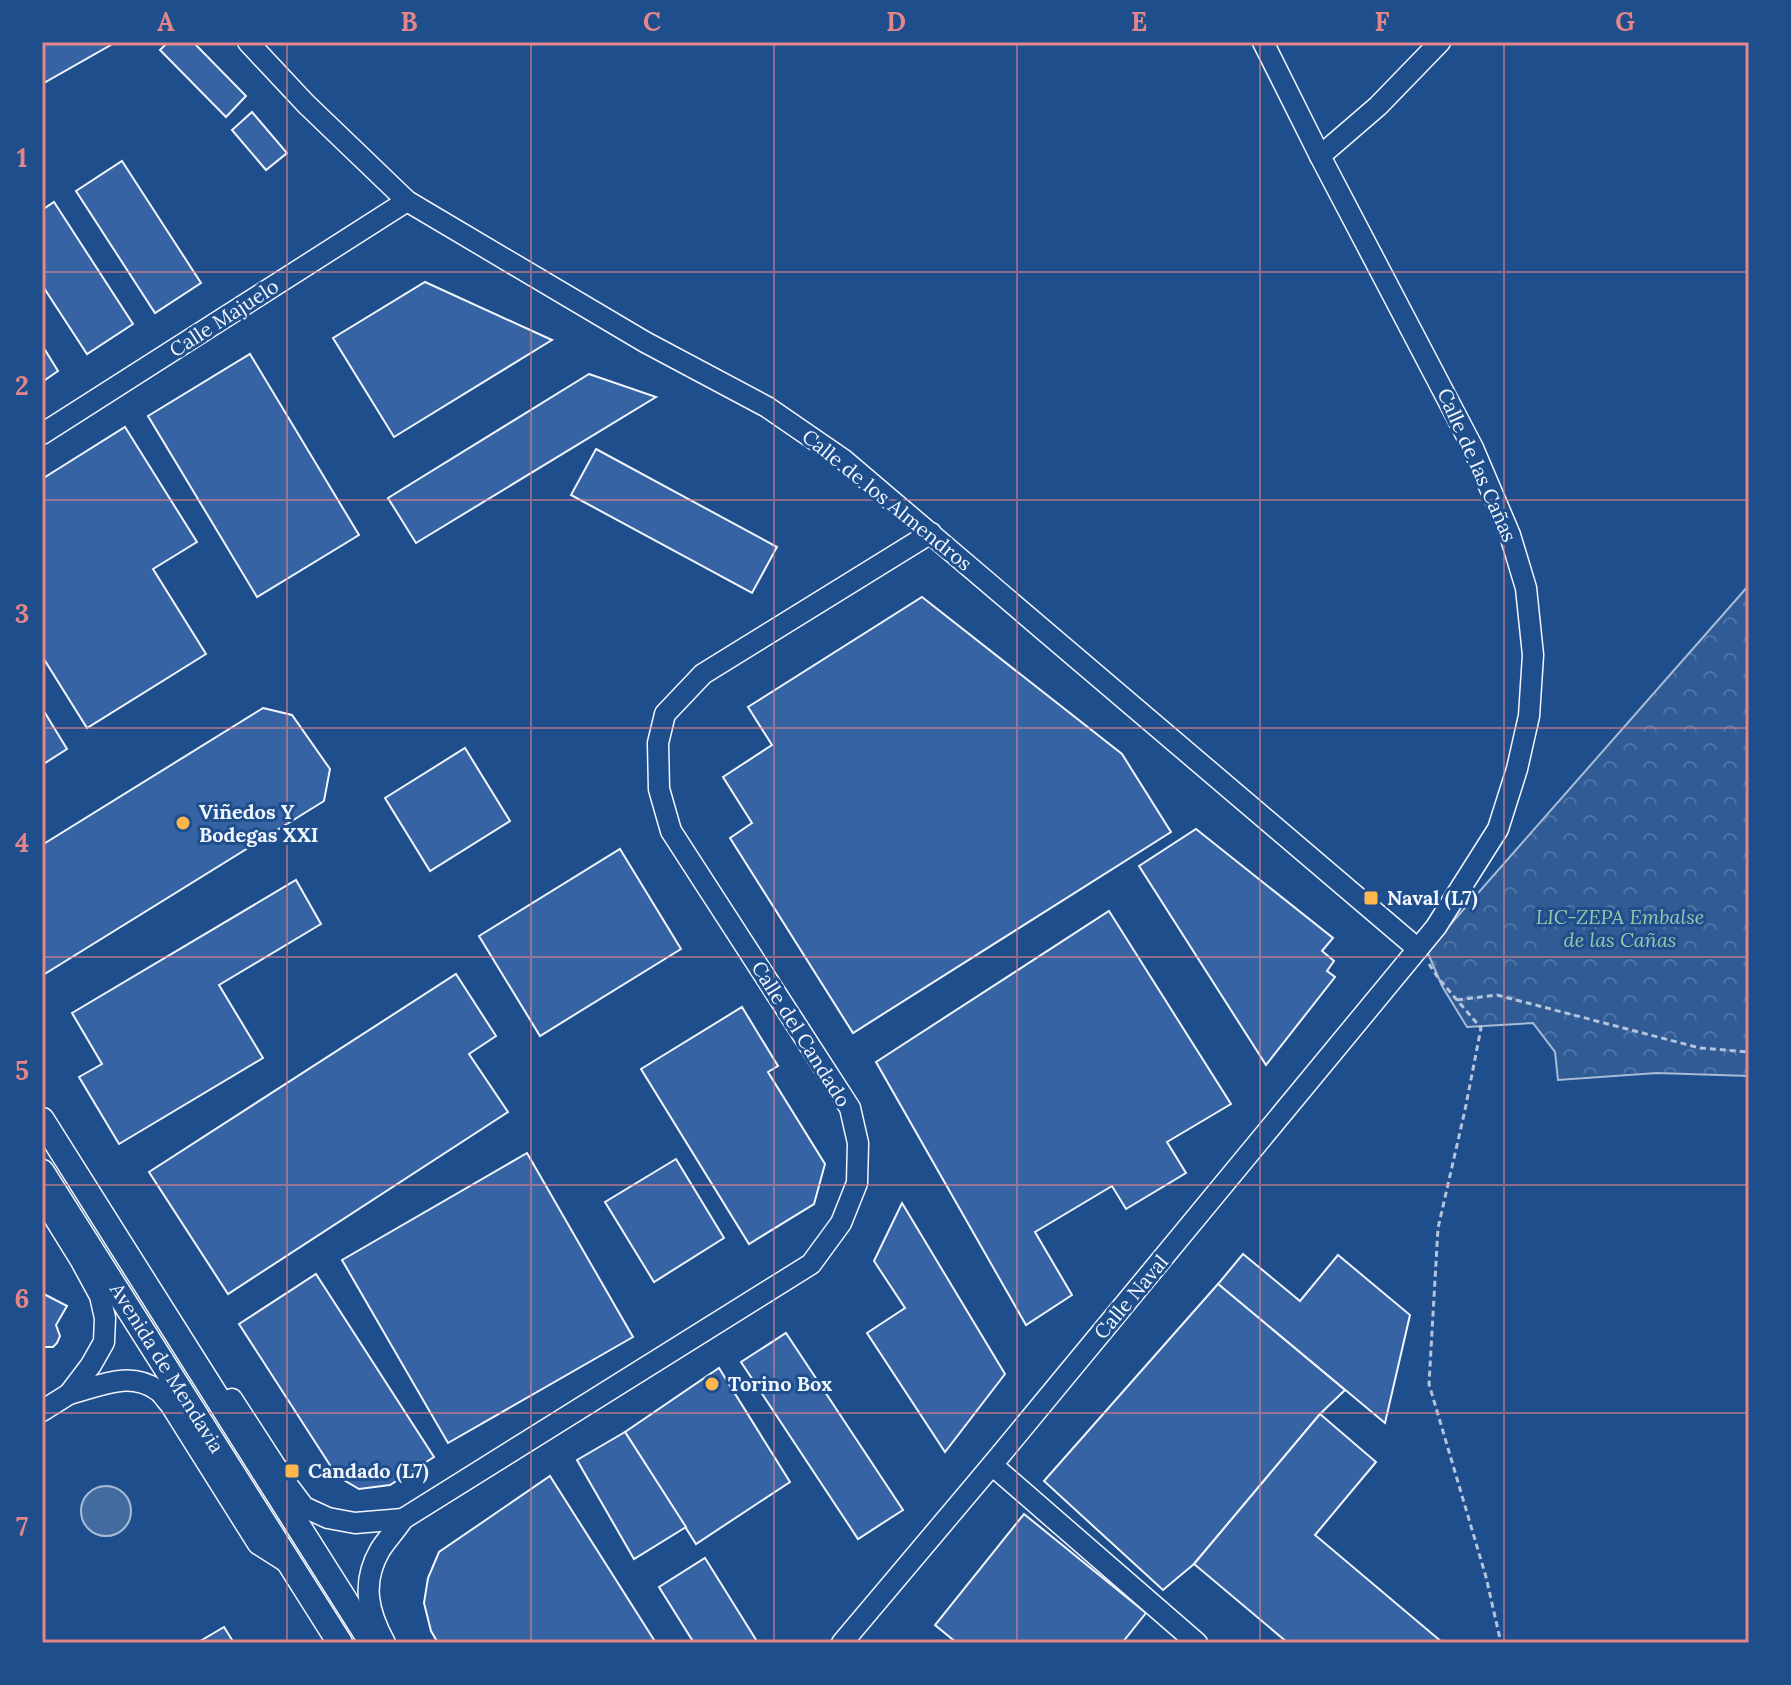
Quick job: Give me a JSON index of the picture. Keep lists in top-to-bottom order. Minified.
{"streets":{"main road":["Avenida de Mendavia"],"street":["Calle Majuelo","Calle de las Cañas","Calle de los Almendros","Calle del Candado","Calle Naval"]},"crossings":[["Calle Majuelo","Calle de los Almendros"],["Calle de las Cañas","Calle de los Almendros"],["Calle de las Cañas","Calle Naval"],["Calle de los Almendros","Calle del Candado"],["Calle de los Almendros","Calle Naval"],["Calle del Candado","Avenida de Mendavia"]],"parks":["LIC-ZEPA Embalse de las Cañas"],"places":{"other":["Viñedos Y Bodegas XXI","Torino Box"],"transit":["Naval (L7)","Candado (L7)"]},"grid":{"columns":["A","B","C","D","E","F","G"],"rows":["1","2","3","4","5","6","7"]}}
